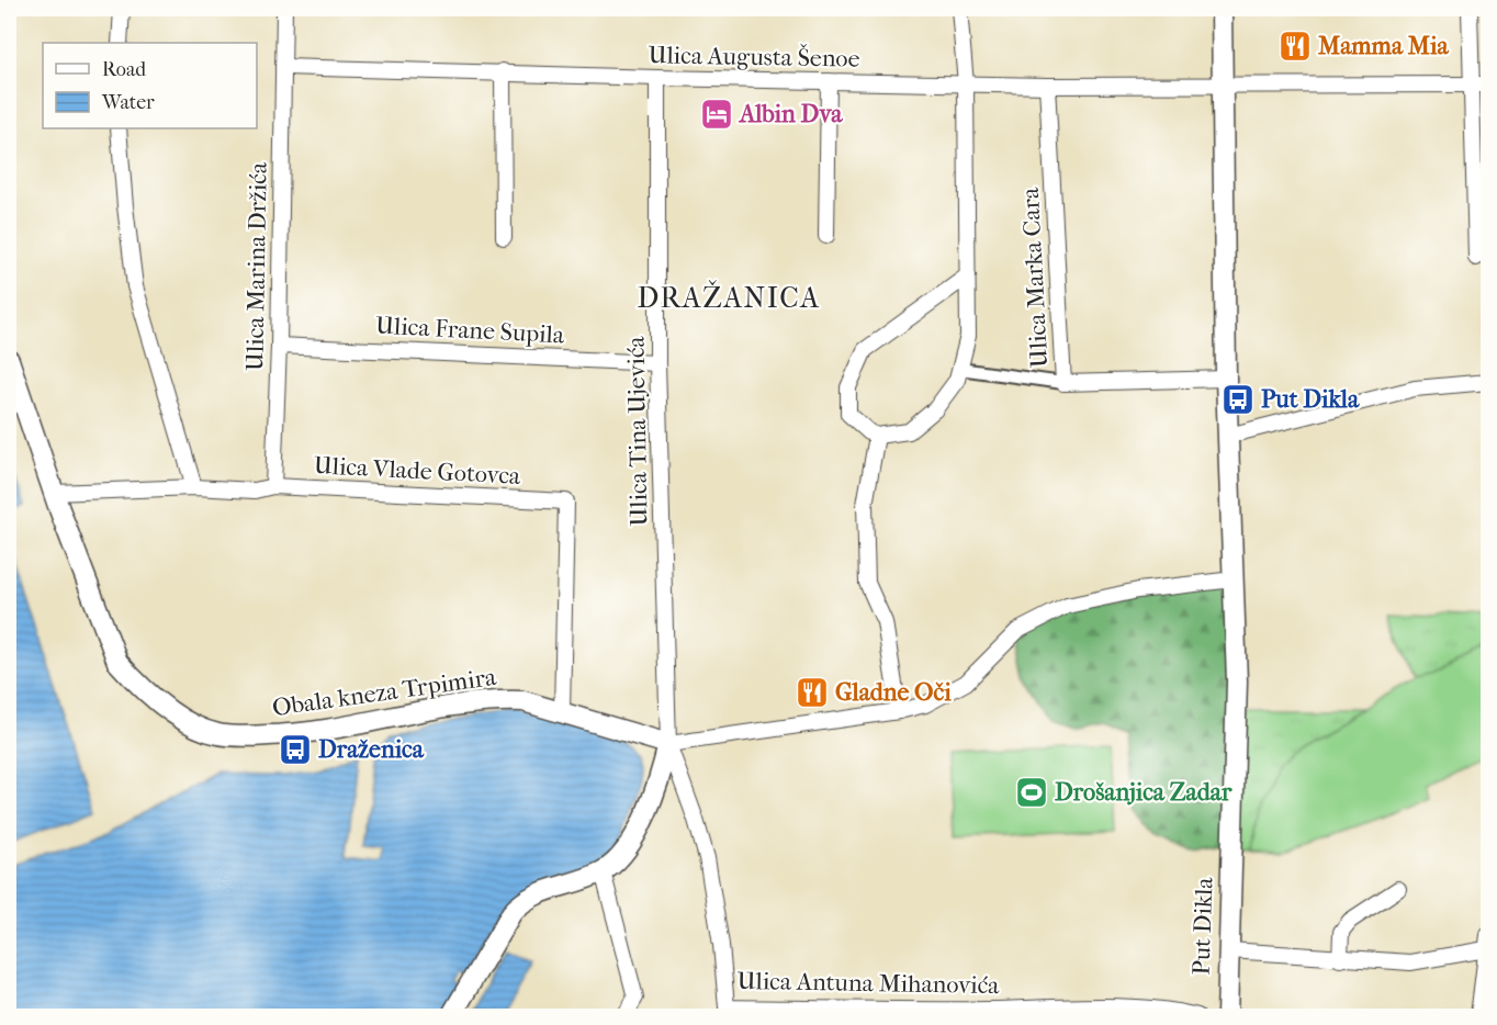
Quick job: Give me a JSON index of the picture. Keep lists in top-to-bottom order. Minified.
{"streets":{"street":["Ulica Augusta Šenoe","Ulica Marina Držića","Ulica Marka Cara","Ulica Frane Supila","Ulica Tina Ujevića","Ulica Vlade Gotovca","Obala kneza Trpimira","Put Dikla","Ulica Antuna Mihanovića"]},"crossings":[["Ulica Augusta Šenoe","Ulica Marina Držića"],["Ulica Augusta Šenoe","Ulica Marka Cara"],["Ulica Augusta Šenoe","Ulica Tina Ujevića"],["Ulica Augusta Šenoe","Put Dikla"],["Ulica Marina Držića","Ulica Frane Supila"],["Ulica Marina Držića","Ulica Vlade Gotovca"],["Ulica Marka Cara","Put Dikla"],["Ulica Frane Supila","Ulica Tina Ujevića"],["Ulica Tina Ujevića","Obala kneza Trpimira"],["Ulica Tina Ujevića","Ulica Antuna Mihanovića"],["Ulica Vlade Gotovca","Obala kneza Trpimira"],["Obala kneza Trpimira","Ulica Antuna Mihanovića"]],"districts":["DRAŽANICA"],"places":{"restaurant":["Mamma Mia","Gladne Oči"],"hotel":["Albin Dva"],"bus stop":["Put Dikla","Draženica"],"sports":["Drošanjica Zadar"]},"legend":["Road","Water"]}
